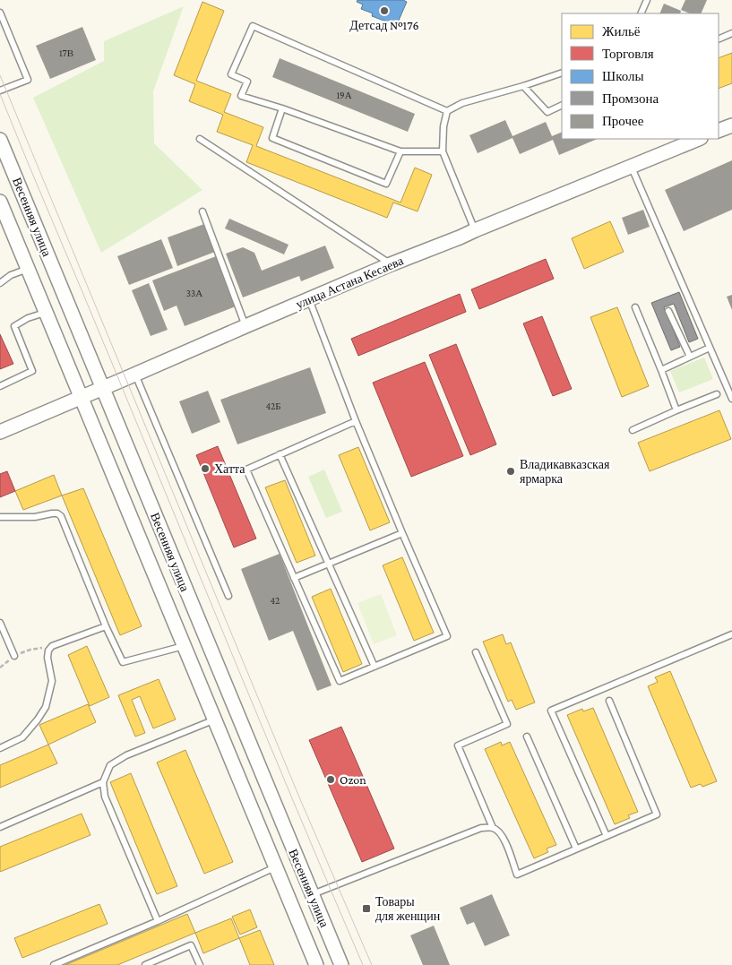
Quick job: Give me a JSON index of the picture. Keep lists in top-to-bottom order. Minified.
{"streets":{"street":["Весенняя улица","улица Астана Кесаева"]},"crossings":[["Весенняя улица","улица Астана Кесаева"]],"places":{"other":["Детсад №176","Хатта","Владикавказская ярмарка","Ozon"],"transit":["Товары для женщин"]},"house_numbers":["17В","19А","33А","42Б","42"],"legend":["Жильё","Торговля","Школы","Промзона","Прочее"]}
